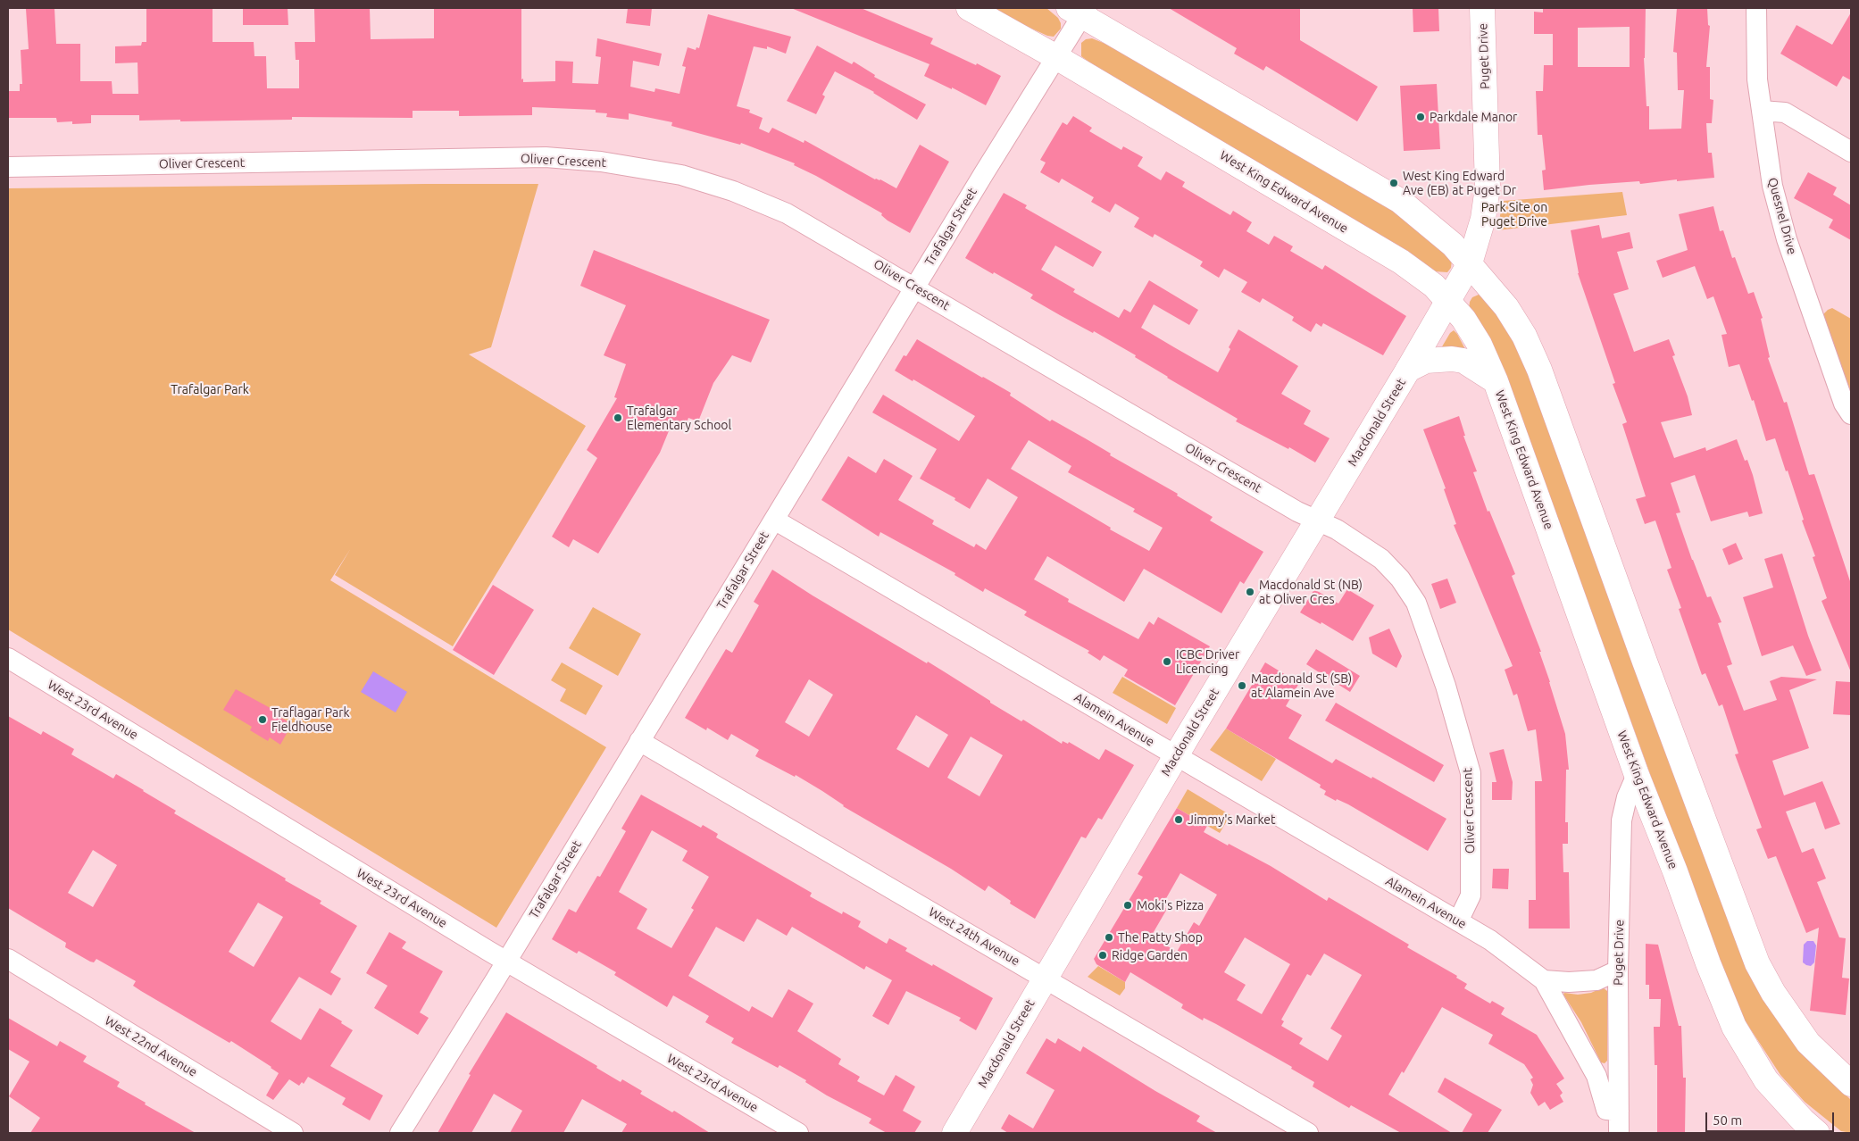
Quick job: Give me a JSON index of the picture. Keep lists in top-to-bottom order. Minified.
{"streets":{"main road":["Puget Drive","West King Edward Avenue","Macdonald Street"],"street":["Oliver Crescent","Quesnel Drive","Trafalgar Street","West 23rd Avenue","Alamein Avenue","West 24th Avenue","West 22nd Avenue"]},"crossings":[["Puget Drive","West King Edward Avenue"],["Puget Drive","Macdonald Street"],["Puget Drive","Alamein Avenue"],["Oliver Crescent","Trafalgar Street"],["Oliver Crescent","Macdonald Street"],["Oliver Crescent","Alamein Avenue"],["West King Edward Avenue","Trafalgar Street"],["West King Edward Avenue","Macdonald Street"],["Trafalgar Street","West 23rd Avenue"],["Trafalgar Street","Alamein Avenue"],["Trafalgar Street","West 24th Avenue"],["Macdonald Street","Alamein Avenue"],["Macdonald Street","West 24th Avenue"]],"parks":["Park Site on Puget Drive","Trafalgar Park"],"places":["Parkdale Manor","West King Edward Ave (EB) at Puget Dr","Trafalgar Elementary School","Macdonald St (NB) at Oliver Cres","ICBC Driver Licencing","Macdonald St (SB) at Alamein Ave","Traflagar Park Fieldhouse","Jimmy's Market","Moki's Pizza","The Patty Shop","Ridge Garden"],"scale_bar":"50 m"}
